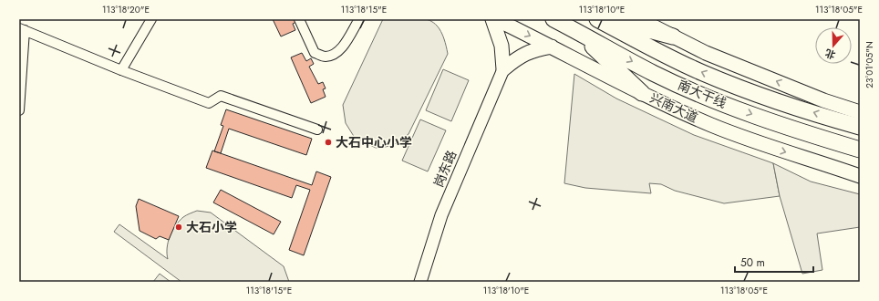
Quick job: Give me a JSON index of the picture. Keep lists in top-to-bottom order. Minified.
{"streets":{"highway":["南大干线"],"main road":["兴南大道"],"street":["岗东路"]},"places":["大石中心小学","大石小学"],"scale_bar":"50 m","north":"bottom","coordinates":["113°18'20\"E","113°18'15\"E","113°18'10\"E","113°18'05\"E","23°01'05\"N"]}
